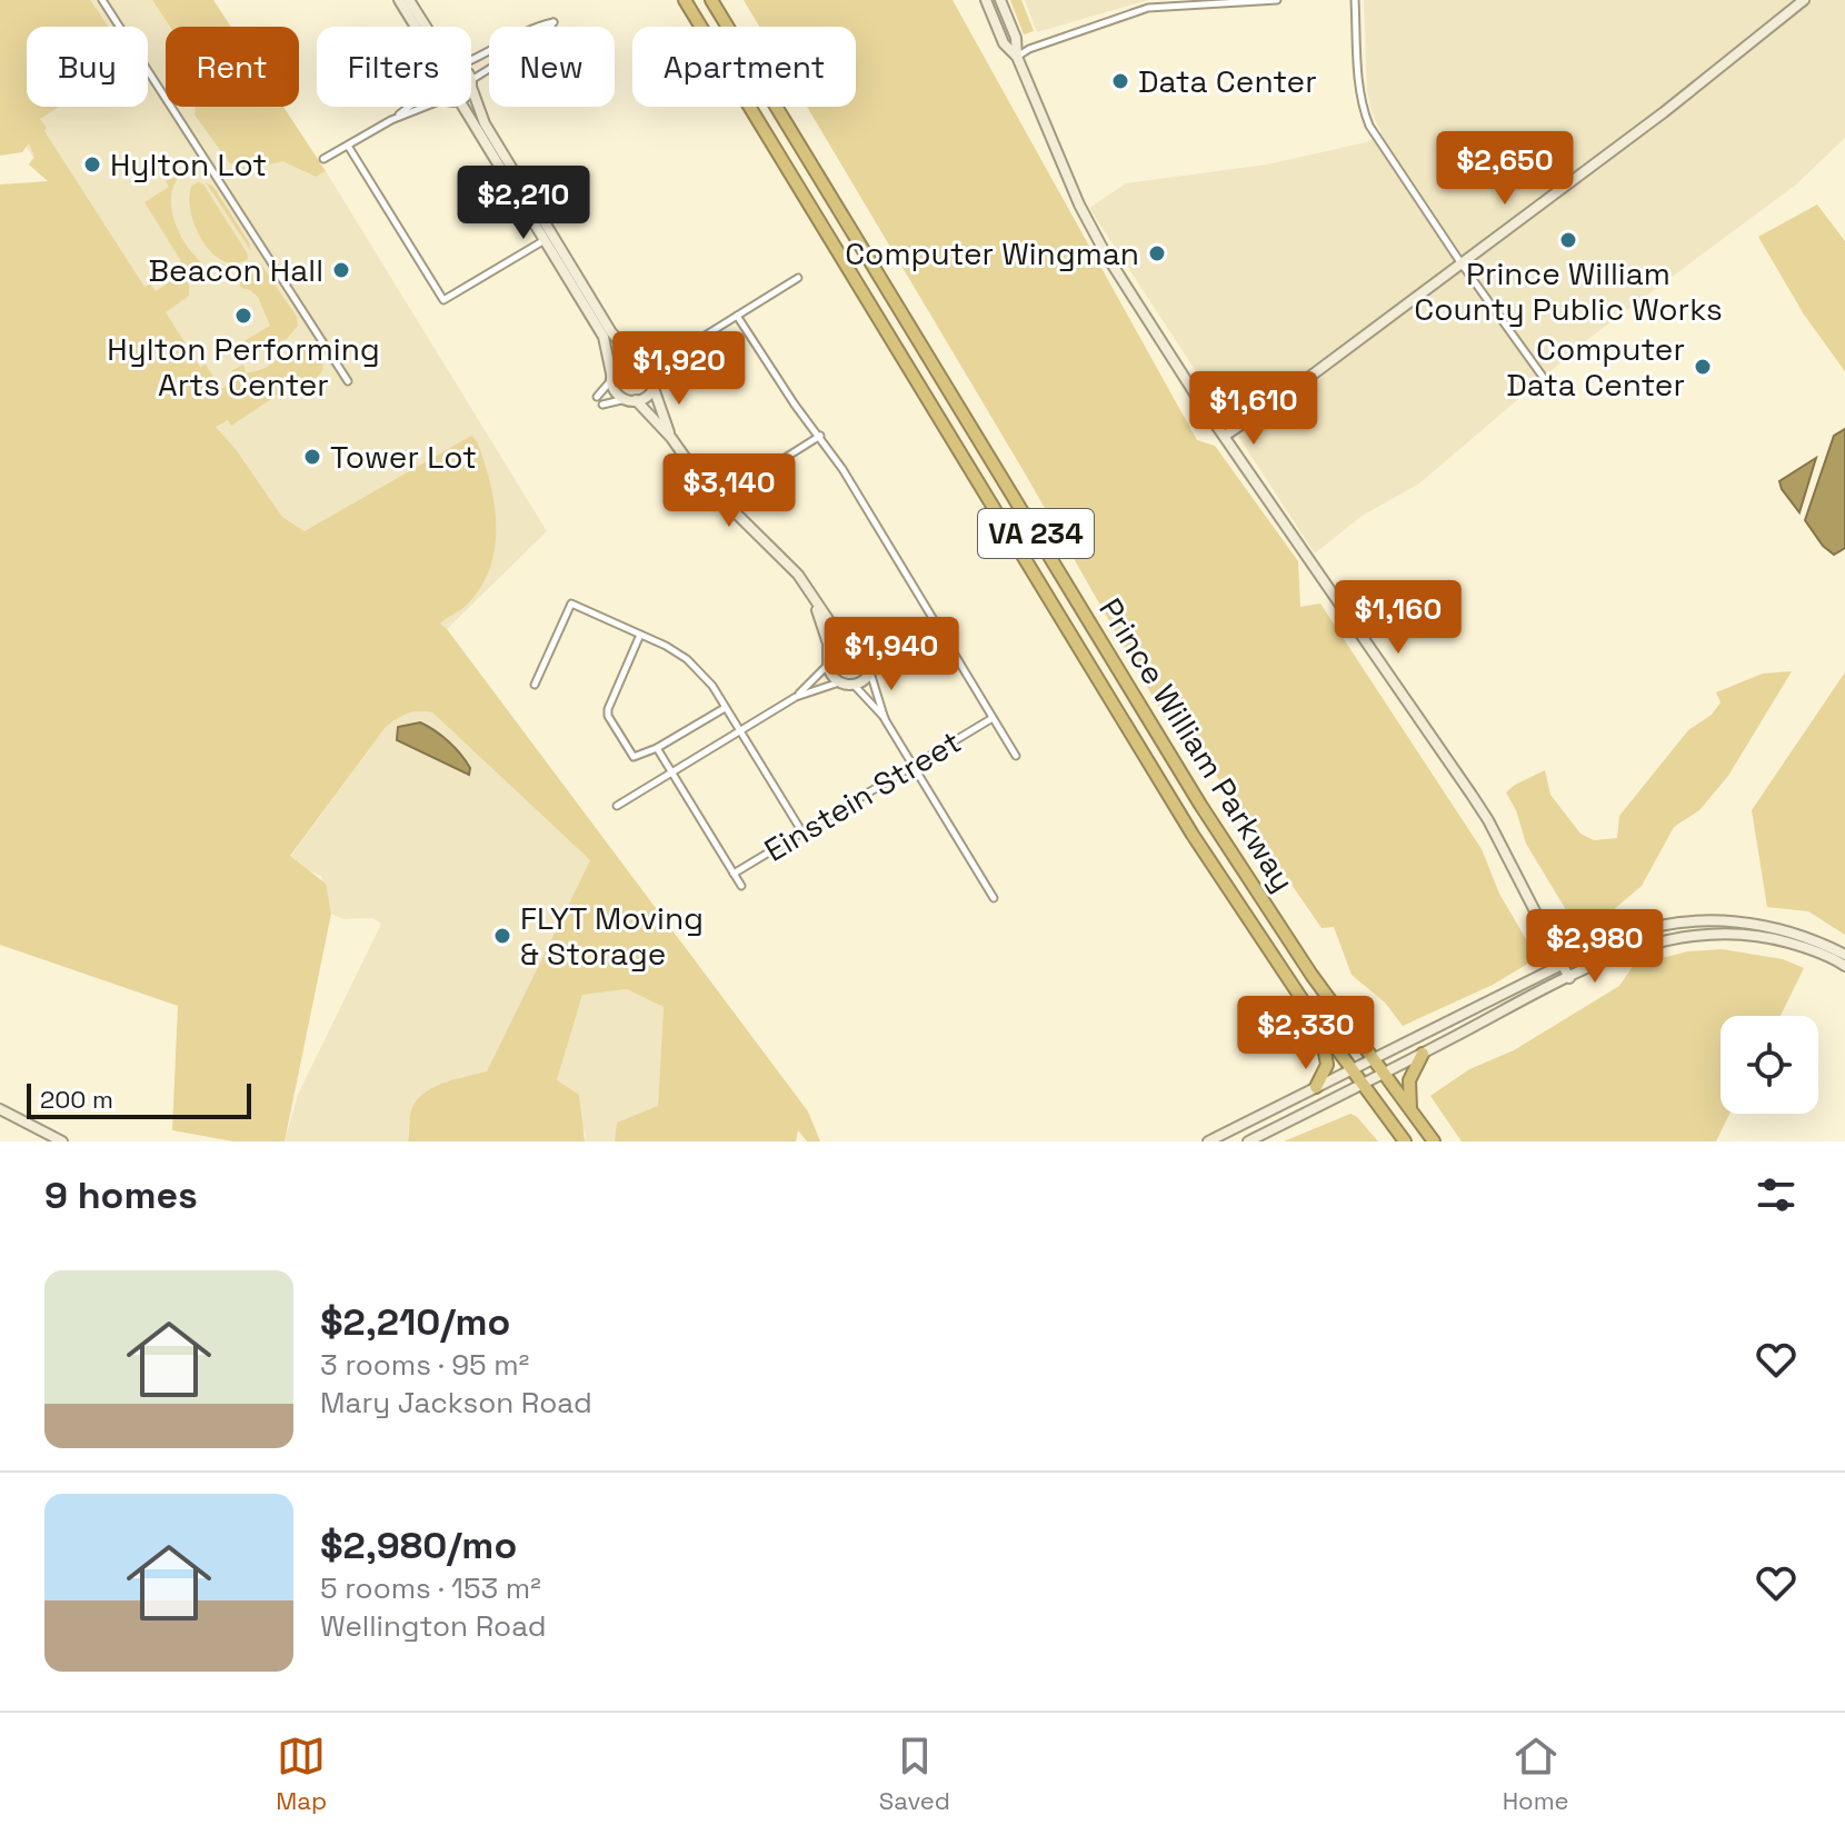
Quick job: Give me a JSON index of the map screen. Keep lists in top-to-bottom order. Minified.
{"streets":{"highway":["VA 234","Prince William Parkway"],"street":["Einstein Street"]},"places":["Data Center","Hylton Lot","Prince William County Public Works","Computer Wingman","Beacon Hall","Hylton Performing Arts Center","Computer Data Center","Tower Lot","FLYT Moving & Storage"],"scale_bar":"200 m","page":{"chip":["Buy","Rent","Filters","New","Apartment"],"price":["$2,650","$2,210","$1,920","$1,610","$3,140","$1,160","$1,940","$2,980","$2,330"],"scale":"200 m","heading":"9 homes","list":[{"name":"$2,210/mo","note":"3 rooms · 95 m² · Mary Jackson Road"},{"name":"$2,980/mo","note":"5 rooms · 153 m² · Wellington Road"}],"tabs":["Map","Saved","Home"]}}
